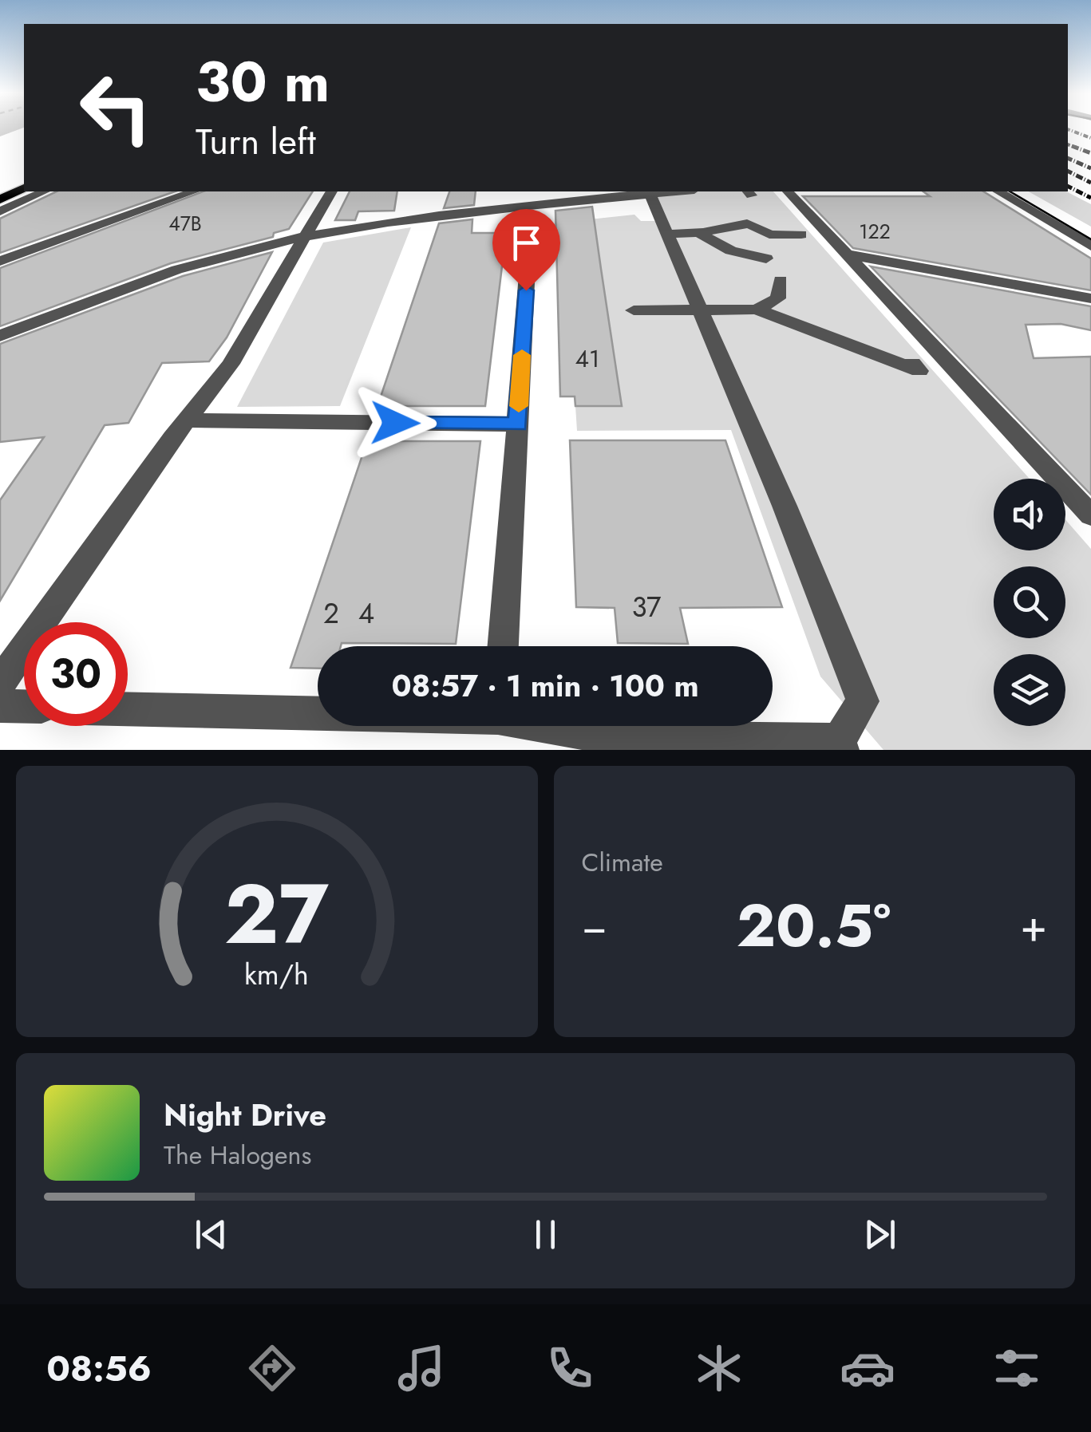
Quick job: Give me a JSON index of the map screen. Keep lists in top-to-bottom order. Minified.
{"house_numbers":["47B","122","41","37","2","4"],"page":{"turn":["30 m","Turn left"],"limit":"30","trip":"08:57 · 1 min · 100 m","tile":"Climate","heat":["−","20.5°","+"],"song":["Night Drive","The Halogens"],"tabs":"08:56","gauge":["27","km/h"]}}
